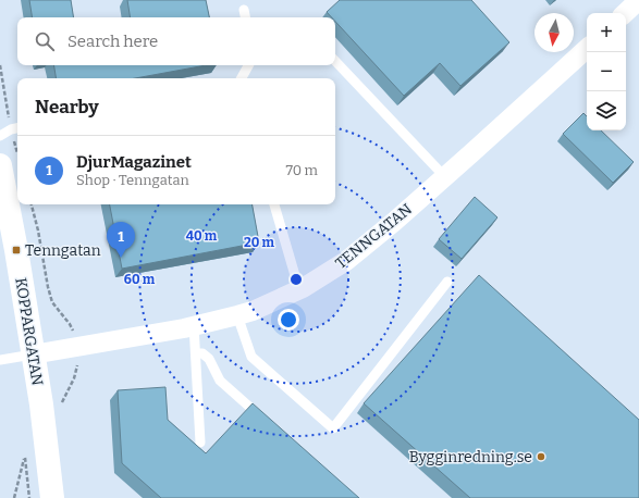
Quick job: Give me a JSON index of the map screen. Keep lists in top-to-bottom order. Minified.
{"streets":{"street":["TENNGATAN","KOPPARGATAN"]},"crossings":[["TENNGATAN","KOPPARGATAN"]],"places":{"transit":["Tenngatan"],"other":["Bygginredning.se"]},"north":"bottom","page":{"map_buttons":["+","−"],"search":"Search here","heading":"Nearby","list":[{"mark":"1","name":"DjurMagazinet","note":"Shop · Tenngatan","value":"70 m"}],"pins":"1"},"rings":["40 m","20 m","60 m"]}
